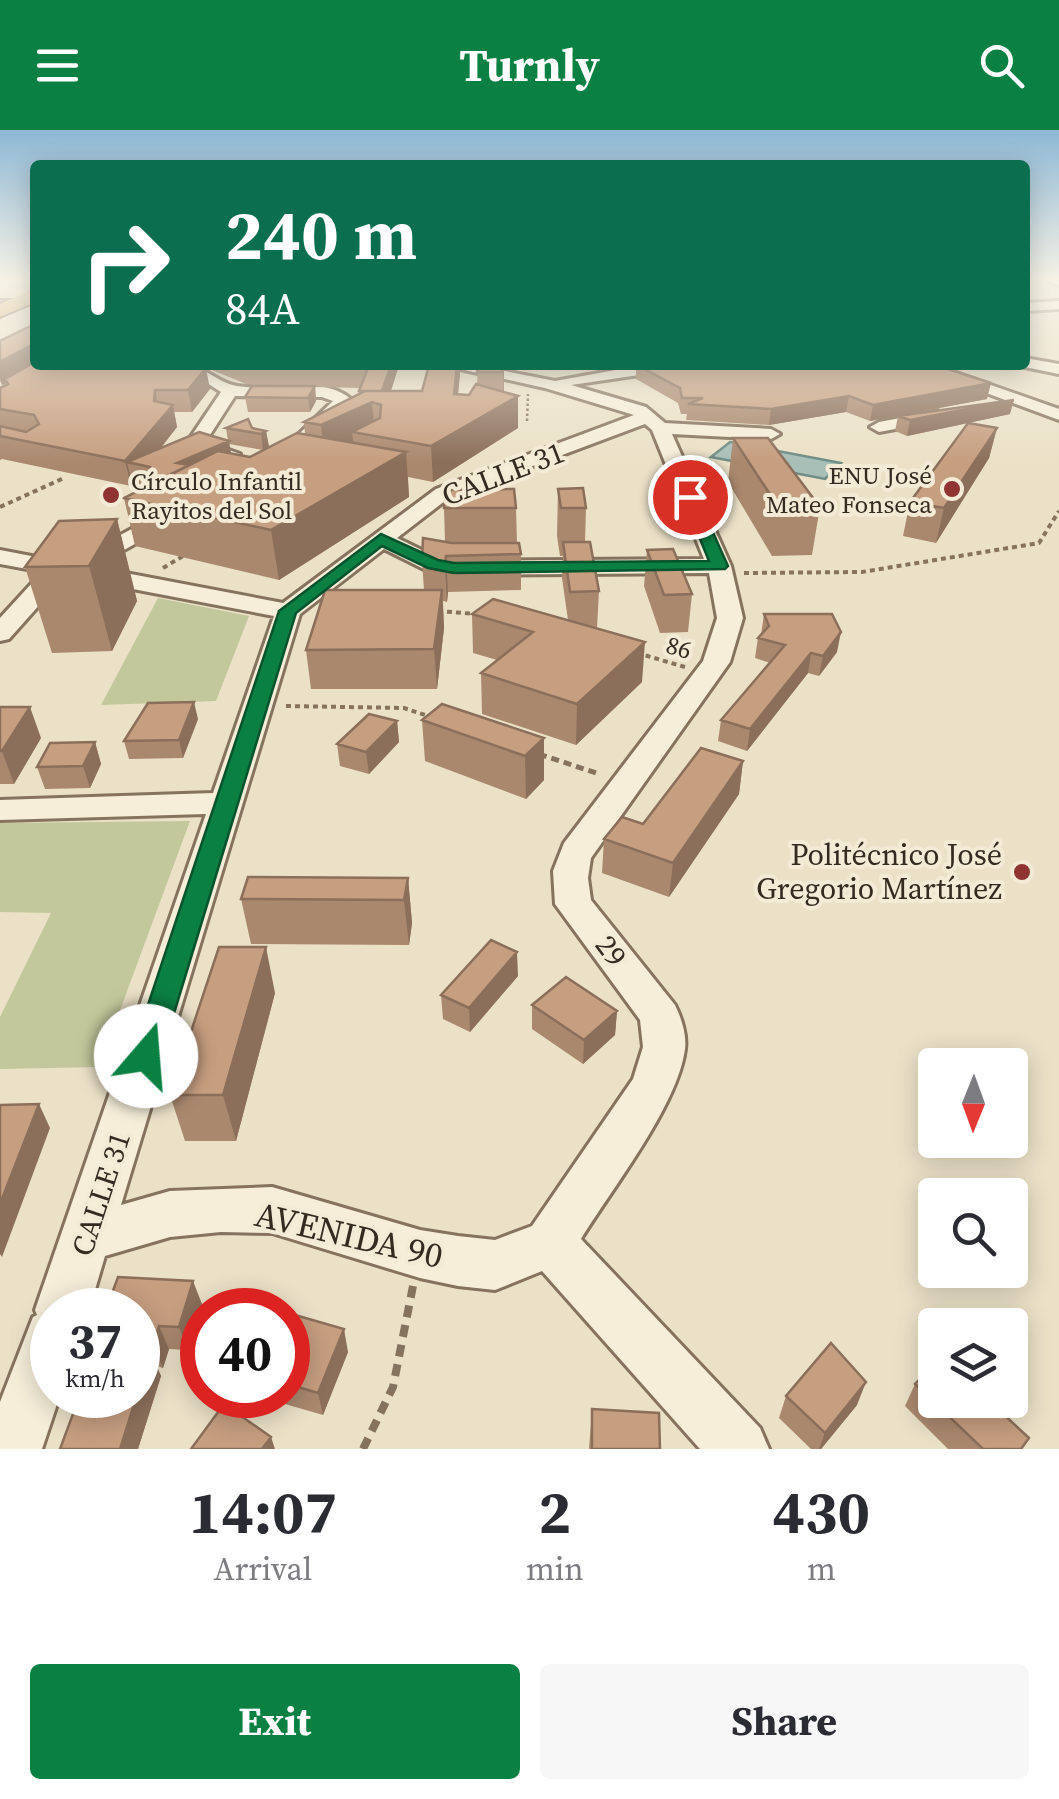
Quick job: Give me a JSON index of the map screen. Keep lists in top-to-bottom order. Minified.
{"streets":{"street":["CALLE 31","29","AVENIDA 90"],"path":["86"]},"crossings":[["CALLE 31","29"],["CALLE 31","AVENIDA 90"],["86","29"],["29","AVENIDA 90"]],"places":["ENU José Mateo Fonseca","Círculo Infantil Rayitos del Sol","Politécnico José Gregorio Martínez"],"north":"bottom","page":{"header":"Turnly","turn":["240 m","84A"],"speed":"37 km/h","limit":"40","eta":["14:07","Arrival","2","min","430","m"],"buttons":["Exit","Share"]}}
